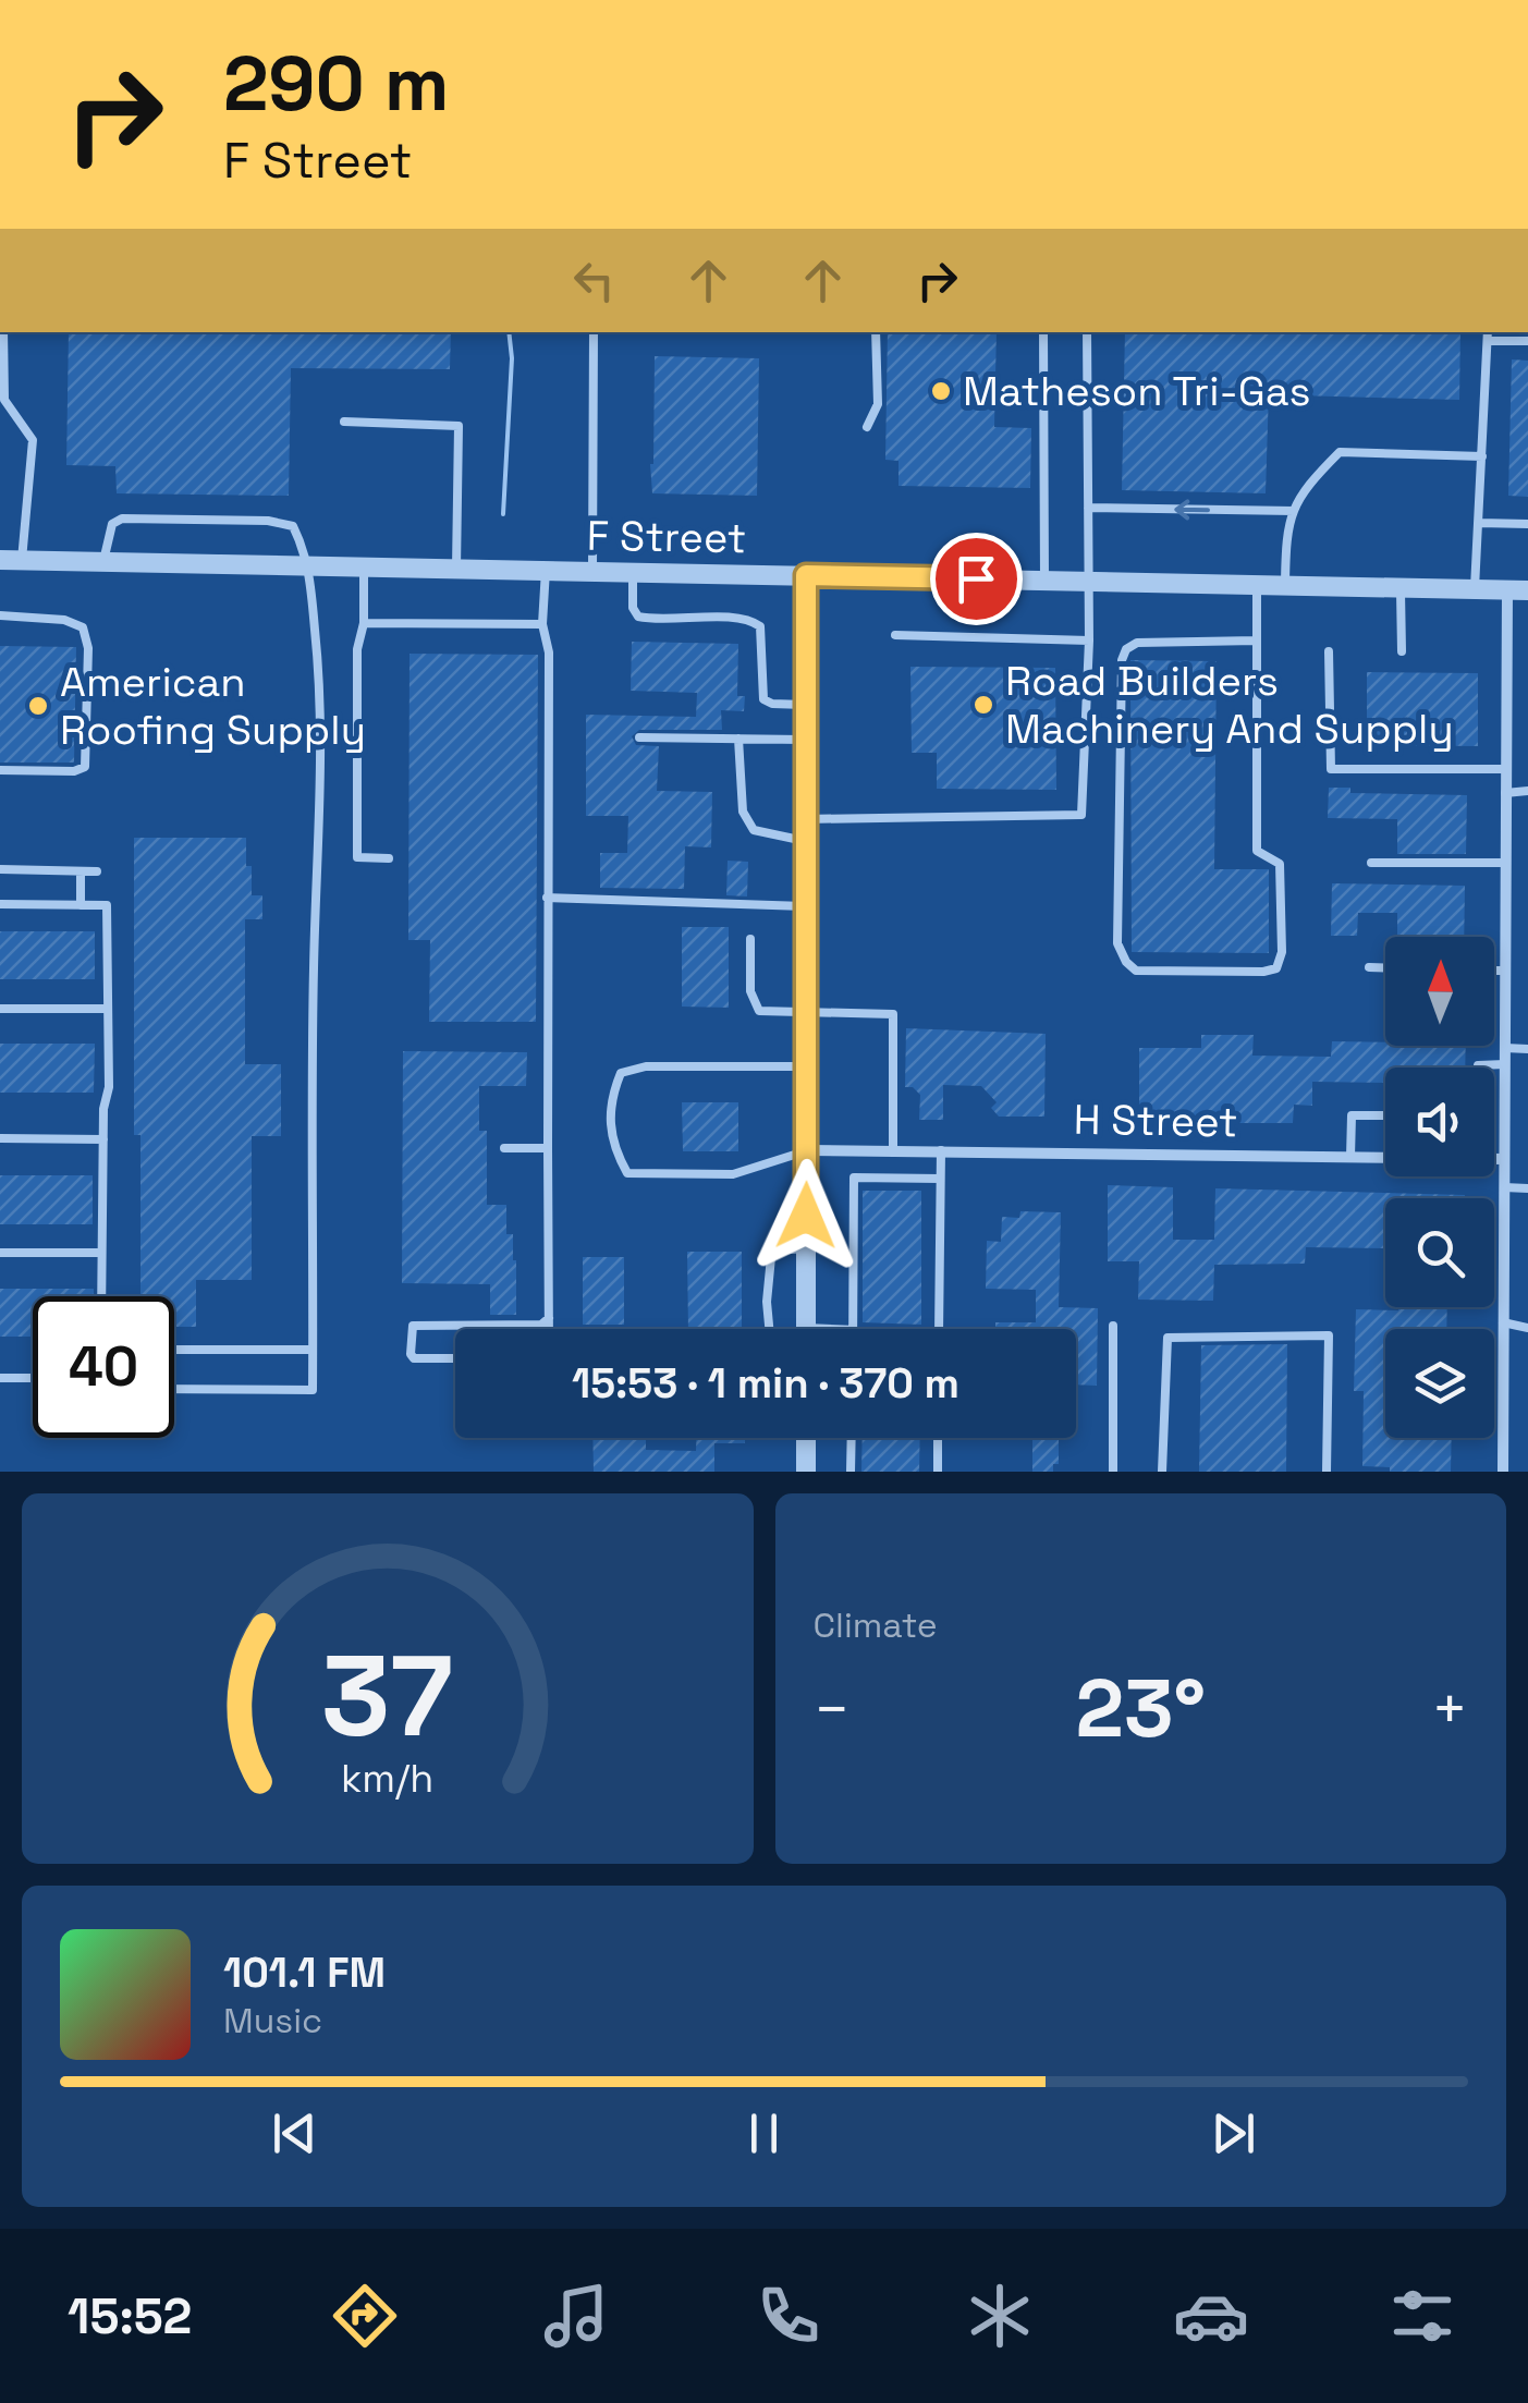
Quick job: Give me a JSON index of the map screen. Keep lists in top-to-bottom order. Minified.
{"streets":{"street":["F Street","H Street"]},"places":["Matheson Tri-Gas","Road Builders Machinery And Supply","American Roofing Supply"],"north":"top","page":{"turn":["290 m","F Street"],"limit":"40","trip":"15:53 · 1 min · 370 m","tile":"Climate","heat":["−","23°","+"],"song":["101.1 FM","Music"],"tabs":"15:52","gauge":["37","km/h"]}}
